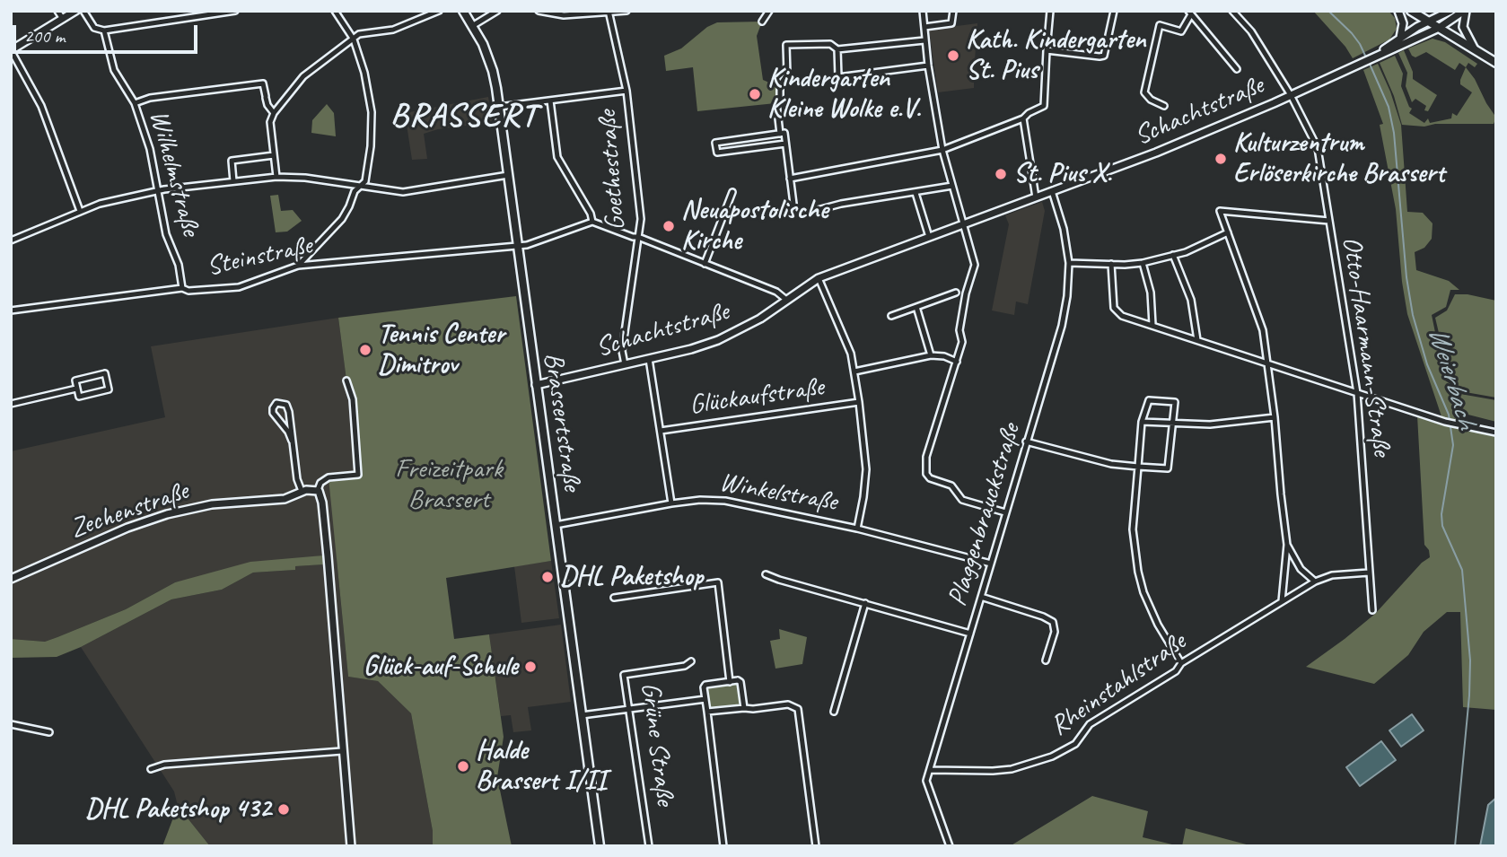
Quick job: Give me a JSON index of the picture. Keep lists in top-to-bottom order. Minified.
{"streets":{"main road":["Brassertstraße"],"street":["Schachtstraße","Goethestraße","Wilhelmstraße","Steinstraße","Otto-Haarmann-Straße","Glückaufstraße","Winkelstraße","Zechenstraße","Plaggenbrauckstraße","Rheinstahlstraße","Grüne Straße"]},"crossings":[["Schachtstraße","Goethestraße"],["Schachtstraße","Otto-Haarmann-Straße"],["Schachtstraße","Brassertstraße"],["Schachtstraße","Plaggenbrauckstraße"],["Wilhelmstraße","Steinstraße"],["Steinstraße","Brassertstraße"],["Otto-Haarmann-Straße","Rheinstahlstraße"],["Brassertstraße","Winkelstraße"],["Winkelstraße","Plaggenbrauckstraße"],["Plaggenbrauckstraße","Rheinstahlstraße"]],"districts":["BRASSERT"],"water":["Weierbach"],"parks":["Freizeitpark Brassert"],"places":["Kath. Kindergarten St. Pius","Kindergarten Kleine Wolke e.V.","Kulturzentrum Erlöserkirche Brassert","St. Pius X.","Neuapostolische Kirche","Tennis Center Dimitrov","DHL Paketshop","Glück-auf-Schule","Halde Brassert I/II","DHL Paketshop 432"],"scale_bar":"200 m"}
